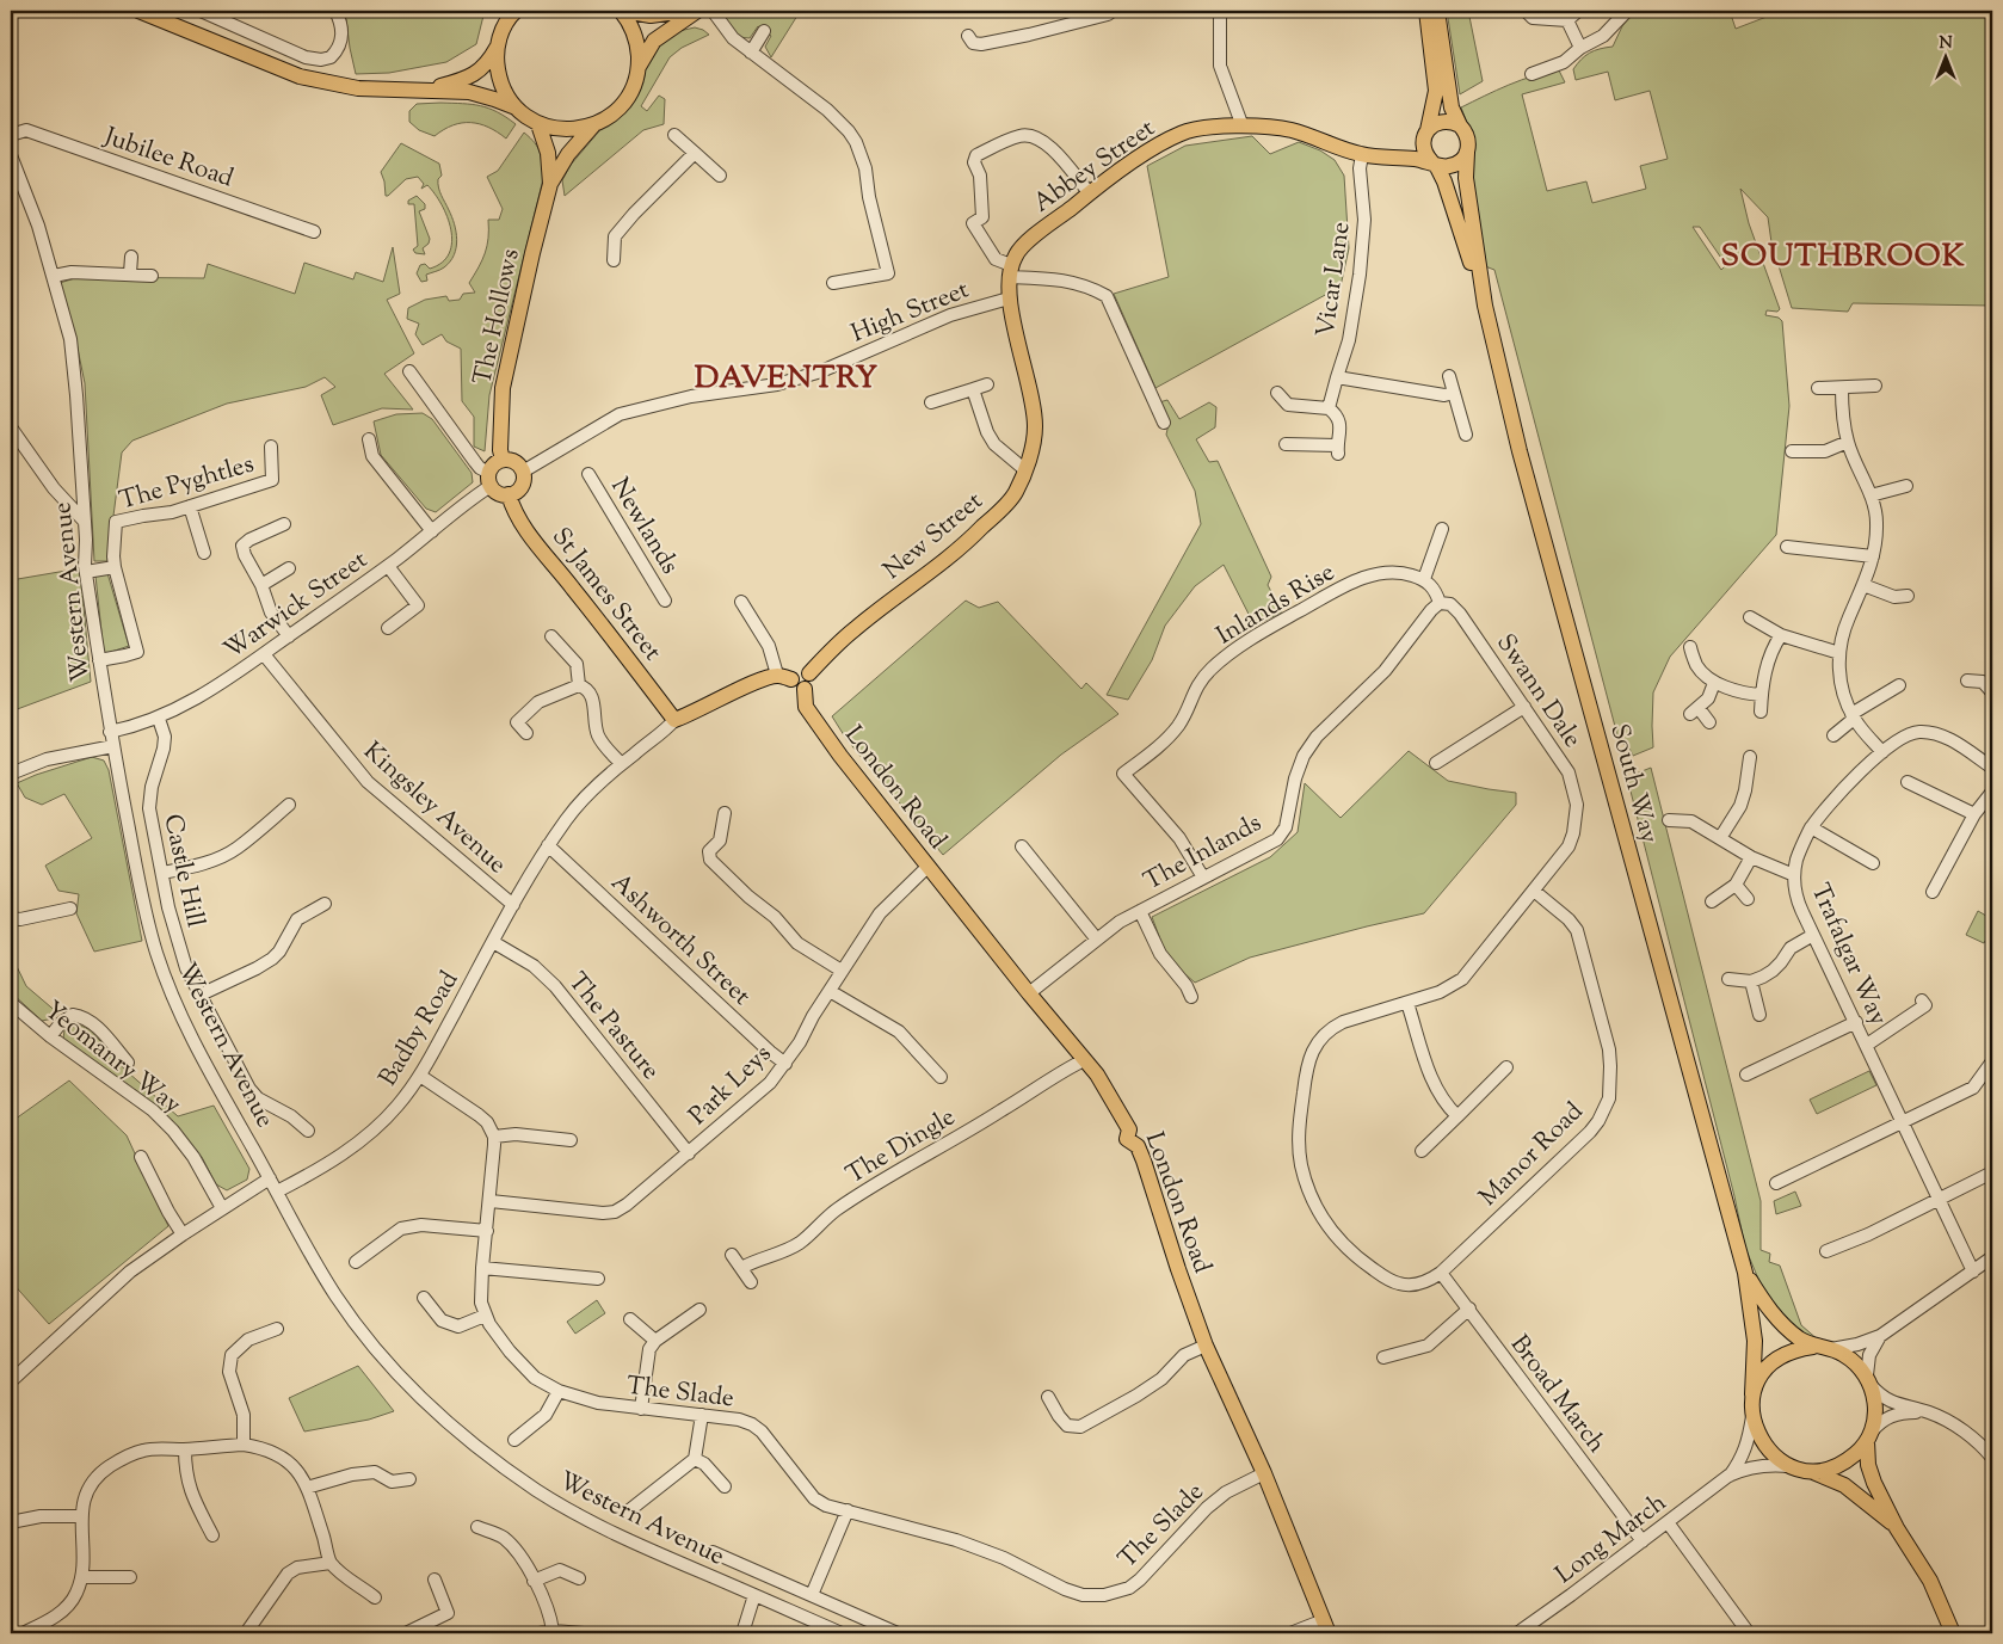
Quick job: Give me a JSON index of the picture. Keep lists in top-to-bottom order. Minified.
{"streets":{"main road":["Abbey Street","The Hollows","New Street","St James Street","South Way","London Road"],"street":["Jubilee Road","Vicar Lane","High Street","The Pyghtles","Newlands","Western Avenue","Inlands Rise","Warwick Street","Swann Dale","Kingsley Avenue","The Inlands","Castle Hill","Ashworth Street","Trafalgar Way","The Pasture","Badby Road","Yeomanry Way","Park Leys","The Dingle","Manor Road","The Slade","Broad March","Long March"]},"crossings":[["Abbey Street","Vicar Lane"],["High Street","The Hollows"],["High Street","New Street"],["High Street","St James Street"],["High Street","Warwick Street"],["The Hollows","St James Street"],["The Hollows","Warwick Street"],["Western Avenue","Warwick Street"],["Western Avenue","Badby Road"],["St James Street","Warwick Street"],["St James Street","Badby Road"],["Inlands Rise","The Inlands"],["Warwick Street","Kingsley Avenue"],["Warwick Street","Castle Hill"],["Swann Dale","The Inlands"],["Swann Dale","Manor Road"],["South Way","Long March"],["London Road","The Inlands"],["London Road","Park Leys"],["London Road","The Dingle"],["London Road","The Slade"],["Kingsley Avenue","Badby Road"],["Ashworth Street","Badby Road"],["Ashworth Street","Park Leys"],["The Pasture","Badby Road"],["The Pasture","Park Leys"],["Park Leys","The Slade"],["Manor Road","Broad March"],["Broad March","Long March"]],"districts":["SOUTHBROOK","DAVENTRY"],"north":"top"}
